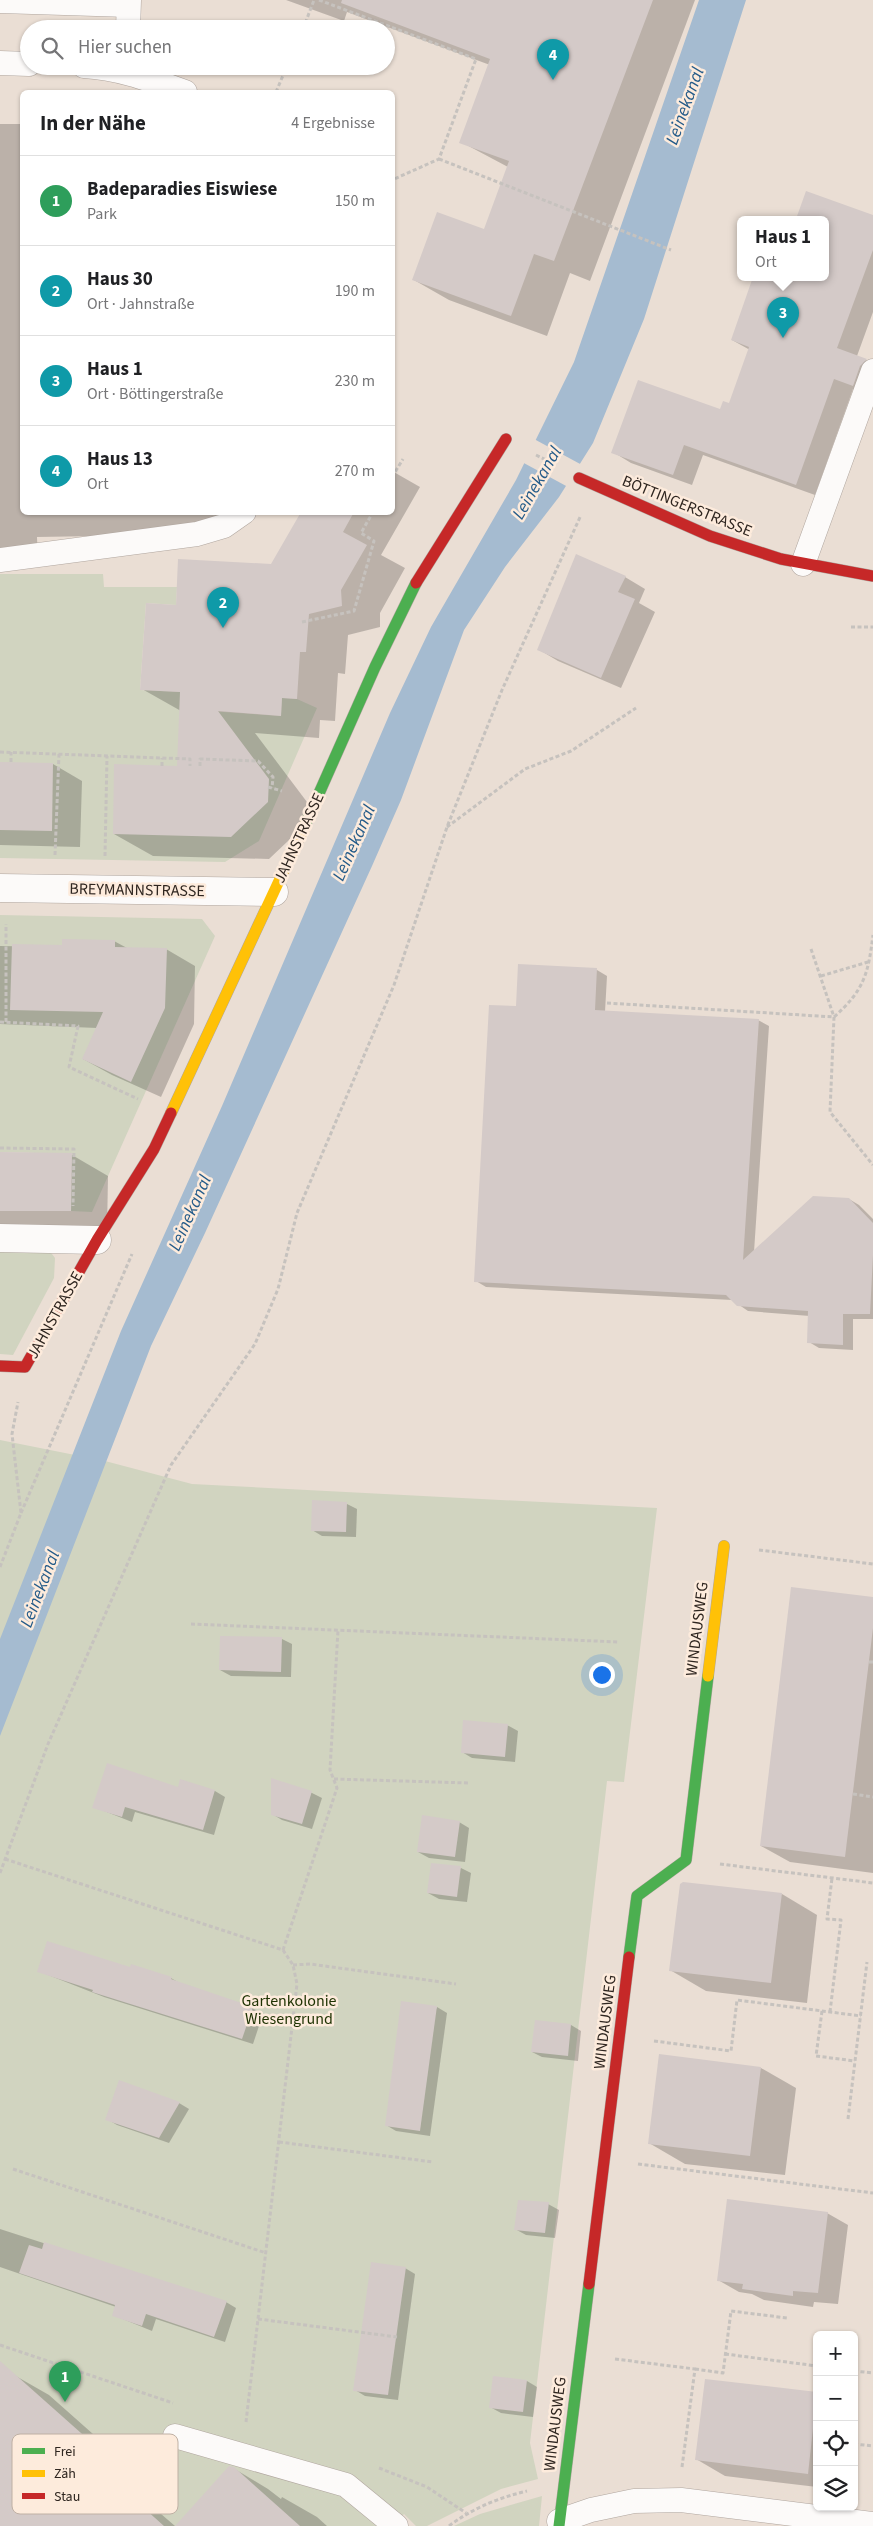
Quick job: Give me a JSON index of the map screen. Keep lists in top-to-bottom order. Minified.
{"streets":{"street":["BÖTTINGERSTRASSE","JAHNSTRASSE","BREYMANNSTRASSE","WINDAUSWEG"]},"crossings":[["JAHNSTRASSE","BREYMANNSTRASSE"]],"water":["Leinekanal"],"parks":["Gartenkolonie Wiesengrund"],"legend":["Frei","Zäh","Stau"],"page":{"search":"Hier suchen","pins":["4","3","2","1"],"heading":["In der Nähe","4 Ergebnisse"],"list":[{"mark":"1","name":"Badeparadies Eiswiese","note":"Park","value":"150 m"},{"mark":"2","name":"Haus 30","note":"Ort · Jahnstraße","value":"190 m"},{"mark":"3","name":"Haus 1","note":"Ort · Böttingerstraße","value":"230 m"},{"mark":"4","name":"Haus 13","note":"Ort","value":"270 m"}],"popup":["Haus 1","Ort"],"map_buttons":["+","−"]}}
